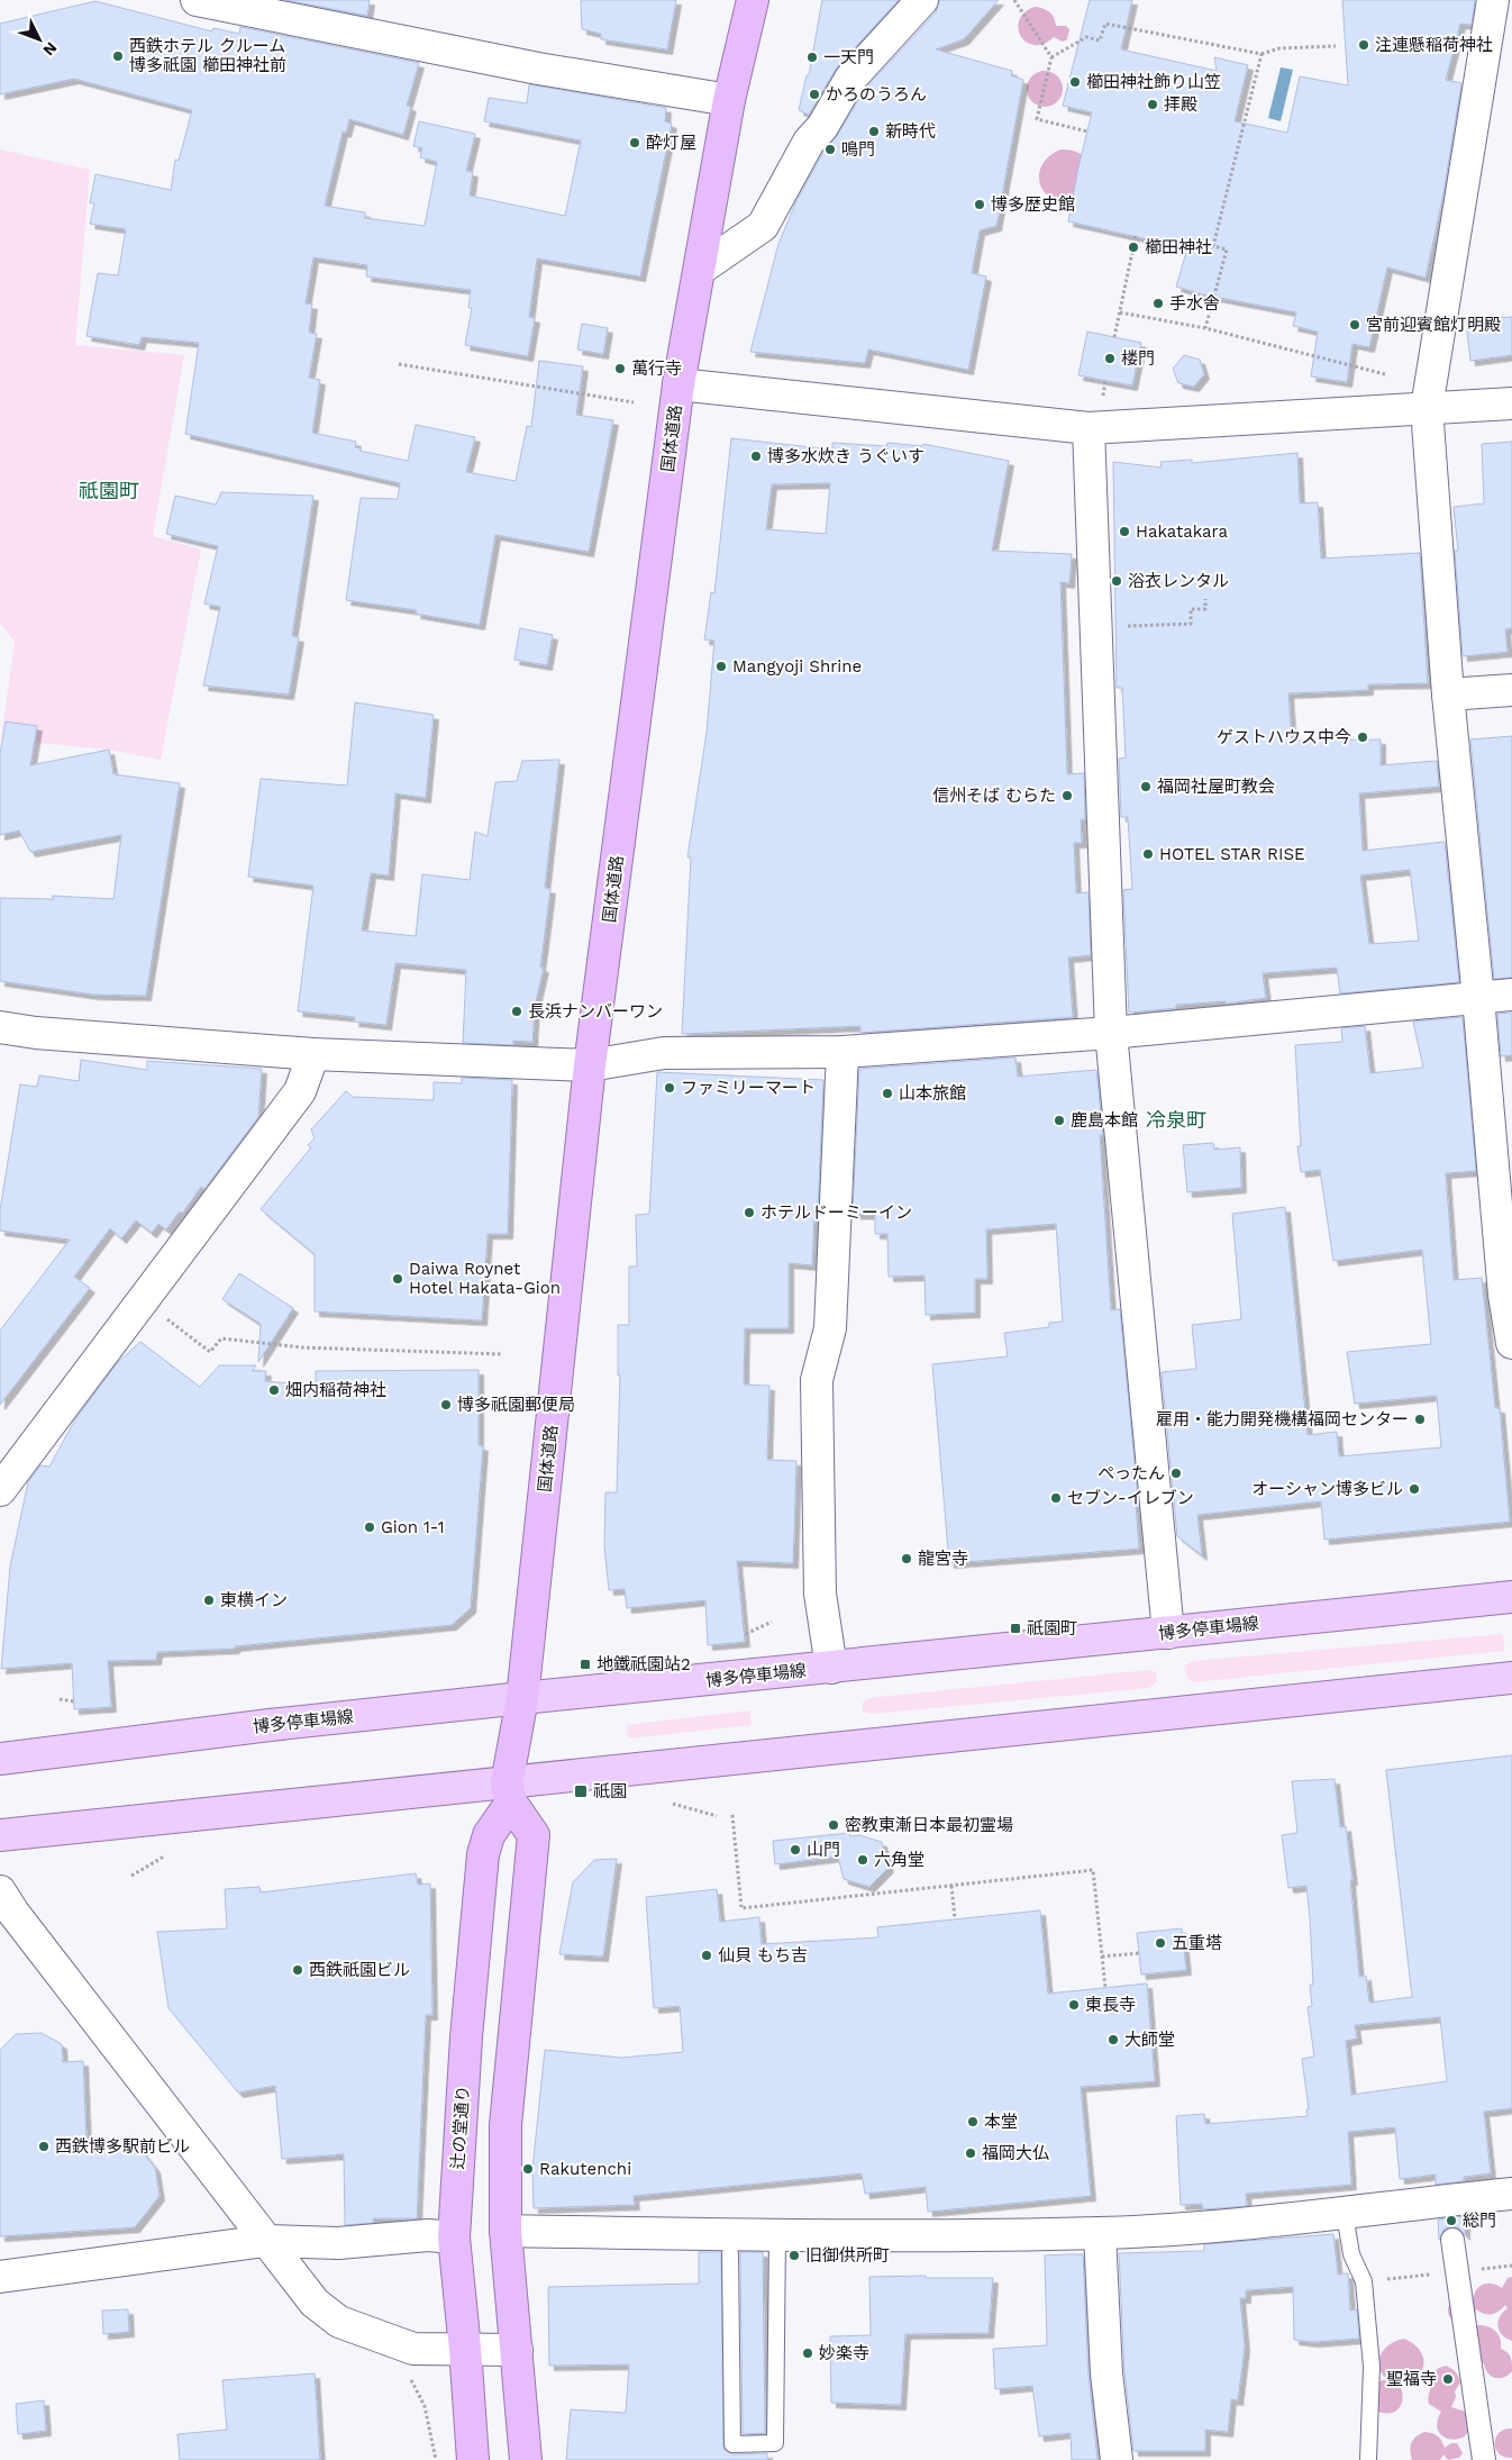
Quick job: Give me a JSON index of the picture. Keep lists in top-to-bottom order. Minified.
{"streets":{"highway":["国体道路","辻の堂通り"],"main road":["博多停車場線"]},"crossings":[["国体道路","博多停車場線"],["国体道路","辻の堂通り"]],"districts":["祇園町","冷泉町"],"places":{"other":["注連懸稲荷神社","西鉄ホテル クルーム 博多祇園 櫛田神社前","一天門","櫛田神社飾り山笠","かろのうろん","拝殿","新時代","酔灯屋","鳴門","博多歴史館","櫛田神社","手水舎","宮前迎賓館灯明殿","楼門","萬行寺","博多水炊き うぐいす","Hakatakara","浴衣レンタル","Mangyoji Shrine","ゲストハウス中今","福岡社屋町教会","信州そば むらた","HOTEL STAR RISE","長浜ナンバーワン","ファミリーマート","山本旅館","鹿島本館","ホテルドーミーイン","Daiwa Roynet Hotel Hakata-Gion","畑内稲荷神社","博多祇園郵便局","雇用・能力開発機構福岡センター","ぺったん","オーシャン博多ビル","セブン-イレブン","Gion 1-1","龍宮寺","東横イン","密教東漸日本最初霊場","山門","六角堂","五重塔","仙貝 もち吉","西鉄祇園ビル","東長寺","大師堂","本堂","西鉄博多駅前ビル","福岡大仏","Rakutenchi","総門","旧御供所町","妙楽寺","聖福寺"],"transit":["祇園町","地鐵祇園站2","祇園"]},"north":"bottom right"}
